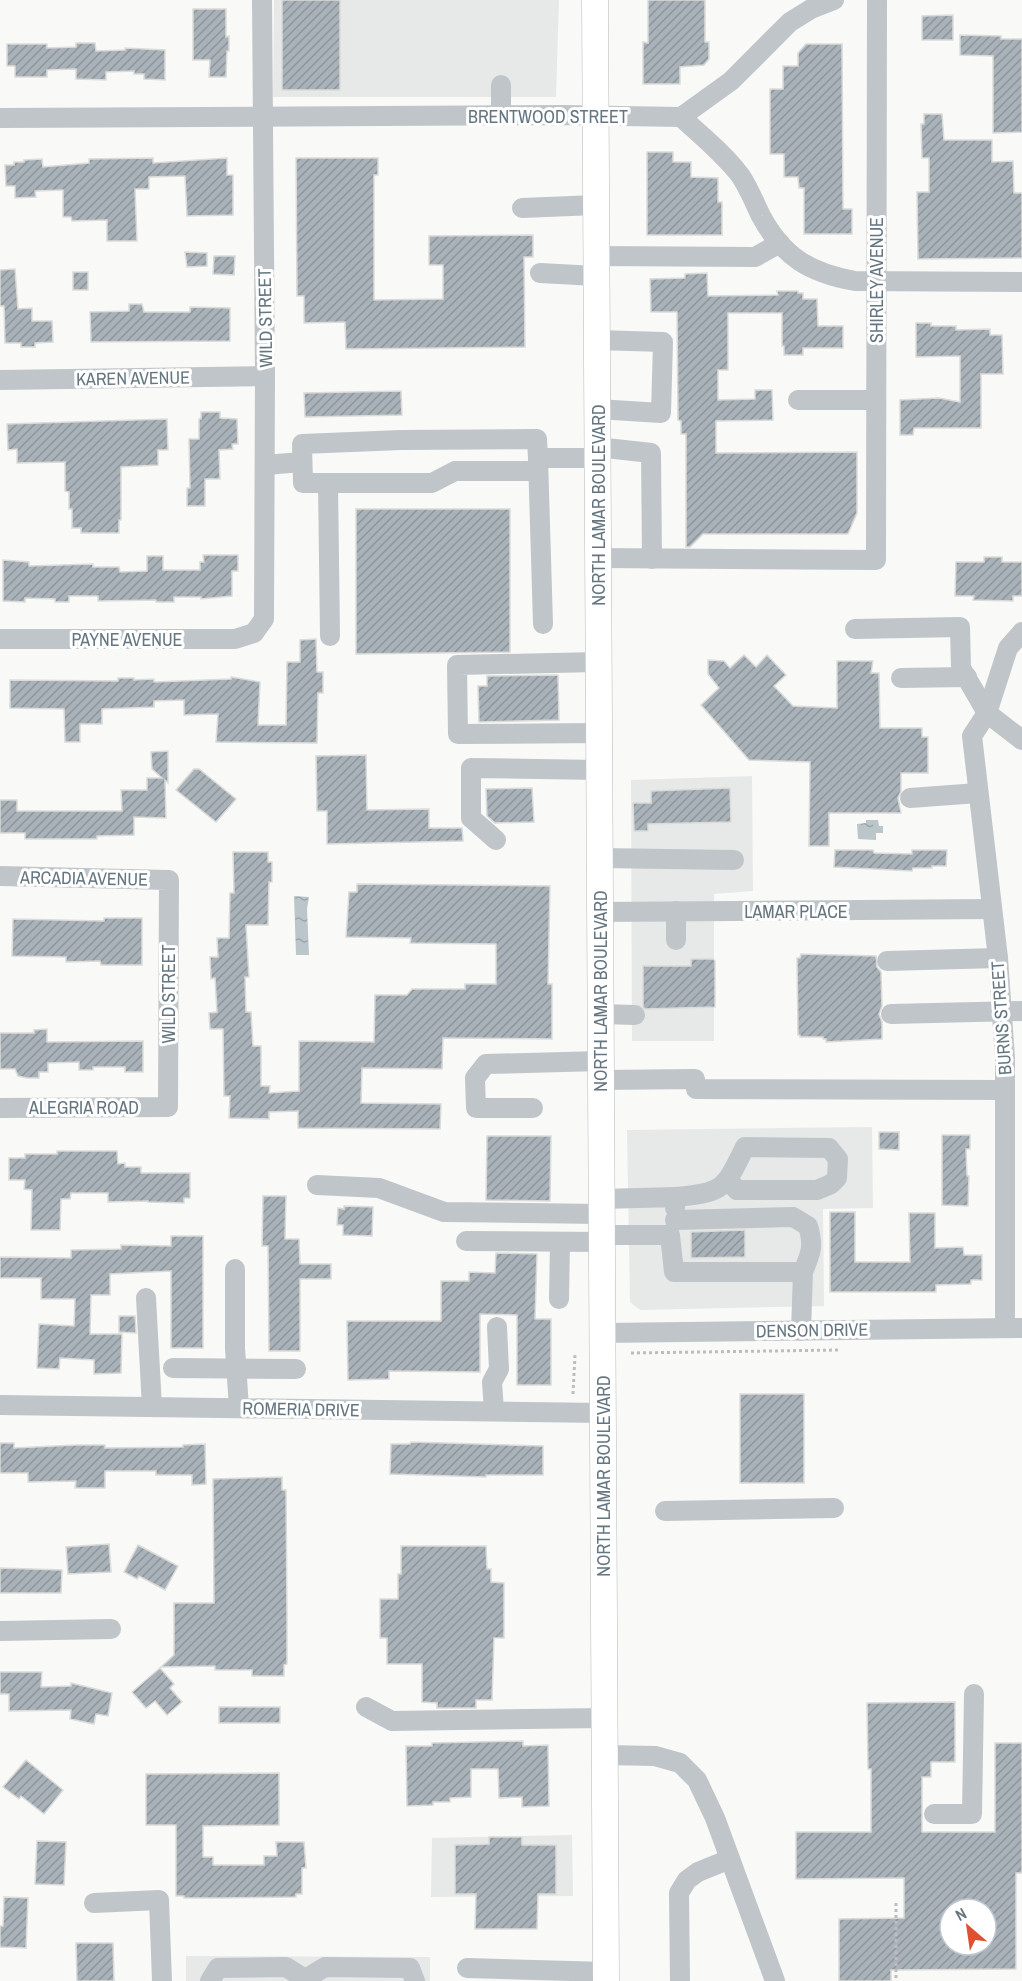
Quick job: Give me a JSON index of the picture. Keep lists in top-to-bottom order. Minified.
{"streets":{"main road":["NORTH LAMAR BOULEVARD"],"street":["BRENTWOOD STREET","SHIRLEY AVENUE","WILD STREET","KAREN AVENUE","PAYNE AVENUE","ARCADIA AVENUE","LAMAR PLACE","BURNS STREET","ALEGRIA ROAD","DENSON DRIVE","ROMERIA DRIVE"]},"crossings":[["BRENTWOOD STREET","WILD STREET"],["BRENTWOOD STREET","NORTH LAMAR BOULEVARD"],["WILD STREET","KAREN AVENUE"],["WILD STREET","PAYNE AVENUE"],["WILD STREET","ARCADIA AVENUE"],["WILD STREET","ALEGRIA ROAD"],["NORTH LAMAR BOULEVARD","LAMAR PLACE"],["NORTH LAMAR BOULEVARD","DENSON DRIVE"],["NORTH LAMAR BOULEVARD","ROMERIA DRIVE"],["LAMAR PLACE","BURNS STREET"],["BURNS STREET","DENSON DRIVE"]],"north":"top left"}
